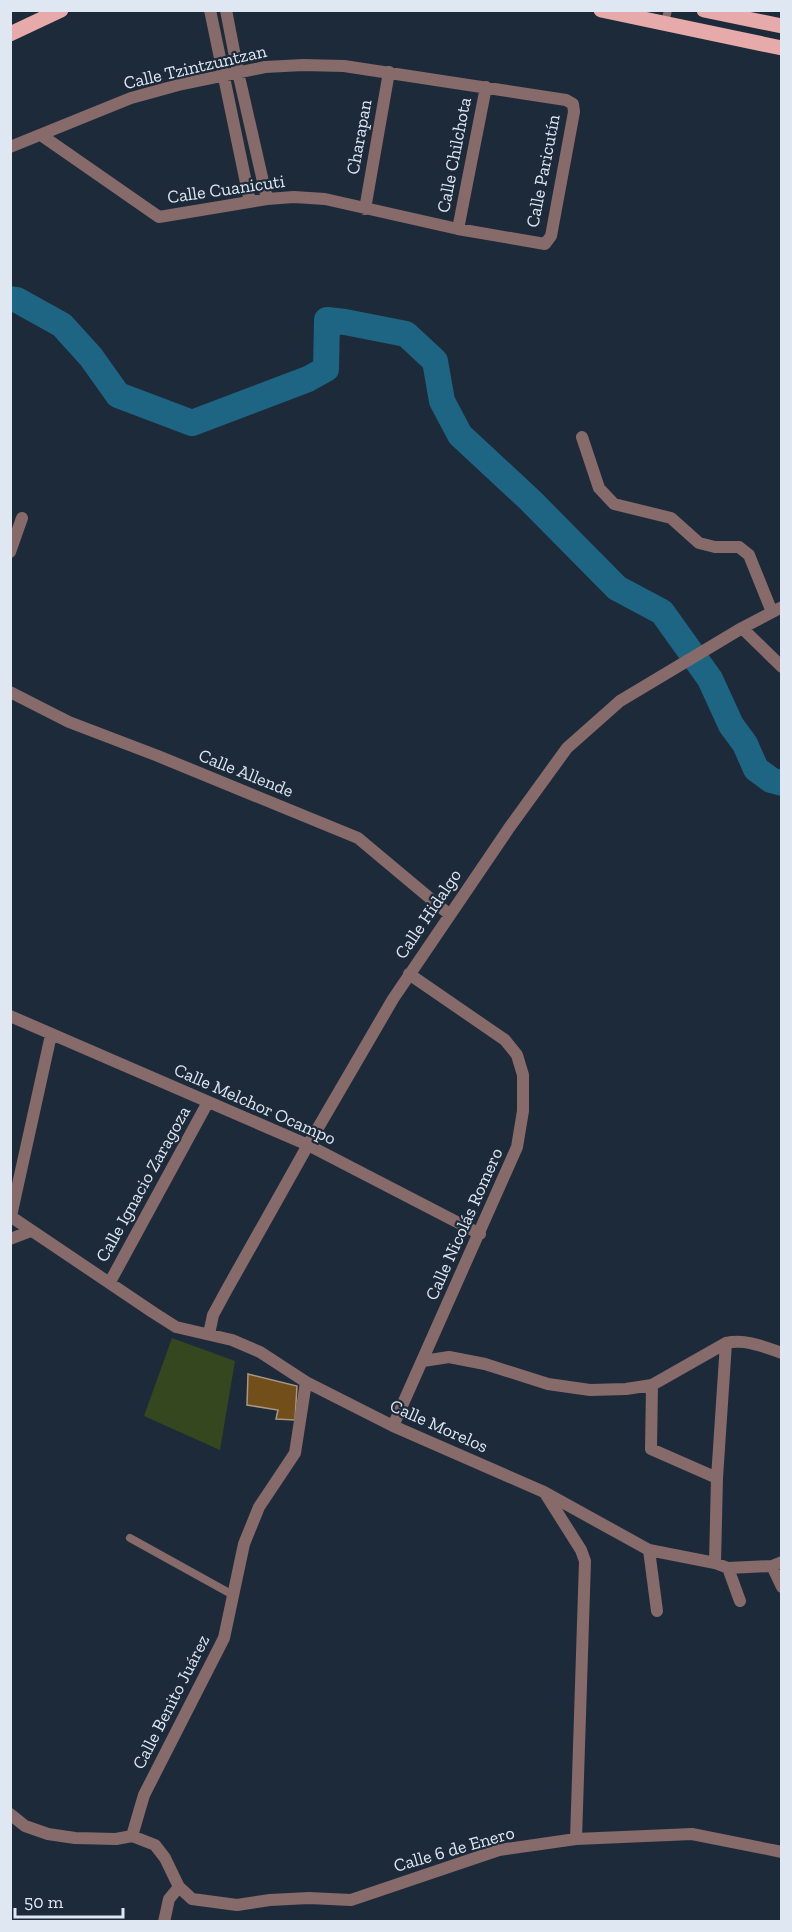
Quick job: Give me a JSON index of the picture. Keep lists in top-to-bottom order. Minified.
{"streets":{"street":["Calle Tzintzuntzan","Charapan","Calle Chilchota","Calle Paricutín","Calle Cuanicuti","Calle Allende","Calle Hidalgo","Calle Melchor Ocampo","Calle Ignacio Zaragoza","Calle Nicolás Romero","Calle Morelos","Calle Benito Juárez","Calle 6 de Enero"]},"crossings":[["Calle Tzintzuntzan","Charapan"],["Calle Tzintzuntzan","Calle Chilchota"],["Calle Tzintzuntzan","Calle Paricutín"],["Calle Tzintzuntzan","Calle Cuanicuti"],["Charapan","Calle Cuanicuti"],["Calle Chilchota","Calle Cuanicuti"],["Calle Paricutín","Calle Cuanicuti"],["Calle Allende","Calle Hidalgo"],["Calle Hidalgo","Calle Melchor Ocampo"],["Calle Hidalgo","Calle Nicolás Romero"],["Calle Hidalgo","Calle Morelos"],["Calle Melchor Ocampo","Calle Ignacio Zaragoza"],["Calle Melchor Ocampo","Calle Nicolás Romero"],["Calle Ignacio Zaragoza","Calle Morelos"],["Calle Nicolás Romero","Calle Morelos"],["Calle Morelos","Calle Benito Juárez"]],"scale_bar":"50 m"}
